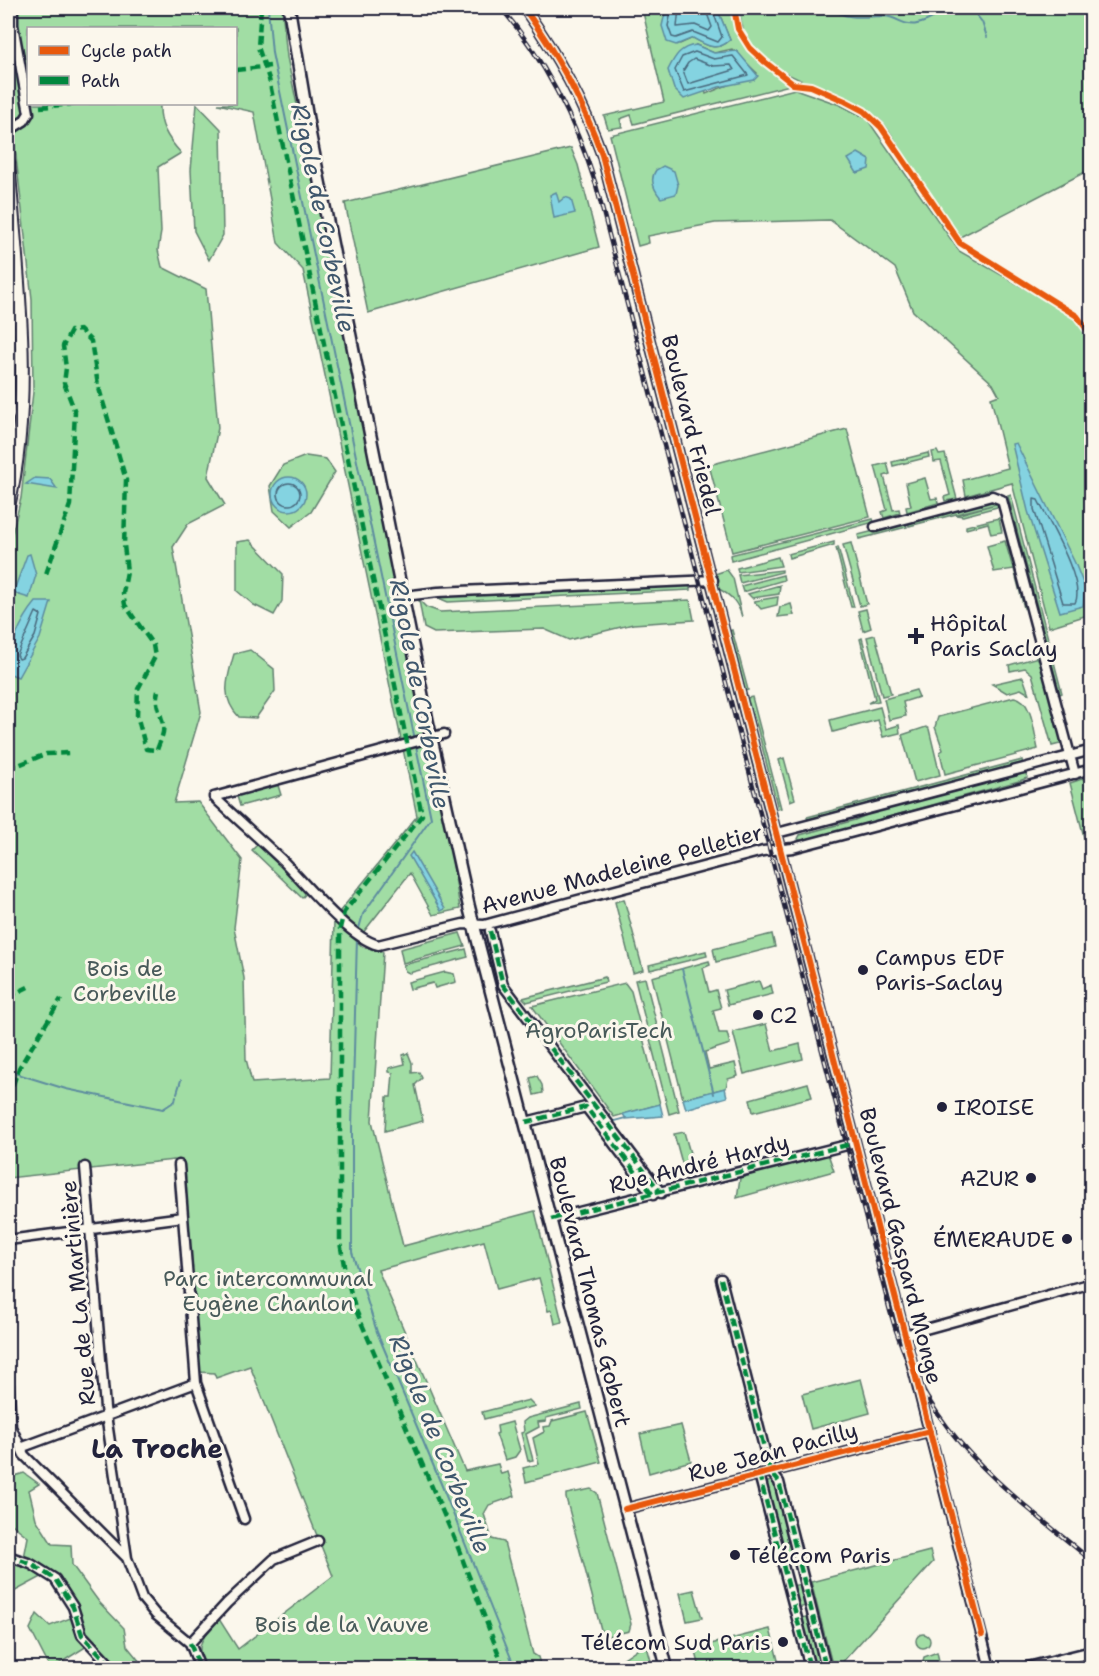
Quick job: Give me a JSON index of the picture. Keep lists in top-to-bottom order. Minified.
{"streets":{"main road":["Boulevard Thomas Gobert"],"street":["Boulevard Friedel","Avenue Madeleine Pelletier","Rue André Hardy","Boulevard Gaspard Monge","Rue de La Martinière","Rue Jean Pacilly"]},"crossings":[["Boulevard Friedel","Avenue Madeleine Pelletier"],["Boulevard Friedel","Boulevard Gaspard Monge"],["Avenue Madeleine Pelletier","Boulevard Thomas Gobert"],["Rue André Hardy","Boulevard Gaspard Monge"],["Rue André Hardy","Boulevard Thomas Gobert"],["Boulevard Gaspard Monge","Rue Jean Pacilly"],["Boulevard Thomas Gobert","Rue Jean Pacilly"]],"districts":["La Troche"],"water":["Rigole de Corbeville"],"parks":["Bois de Corbeville","AgroParisTech","Parc intercommunal Eugène Chanlon","Bois de la Vauve"],"places":{"health":["Hôpital Paris Saclay"],"other":["Campus EDF Paris-Saclay","C2","IROISE","AZUR","ÉMERAUDE","Télécom Paris","Télécom Sud Paris"]},"legend":["Cycle path","Path"]}
